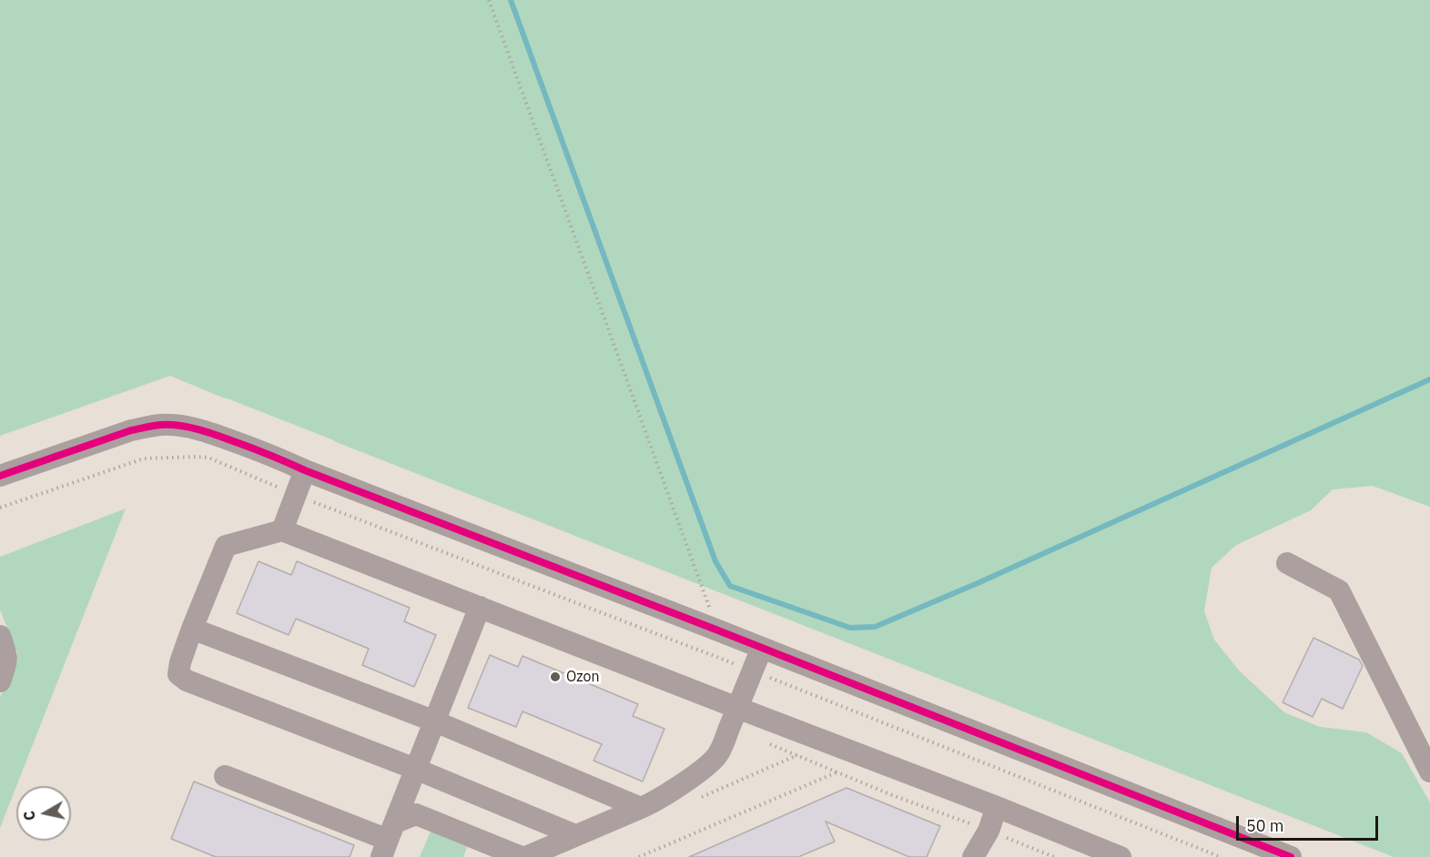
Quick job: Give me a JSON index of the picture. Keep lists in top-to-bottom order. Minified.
{"places":["Ozon"],"scale_bar":"50 m","north":"left"}
